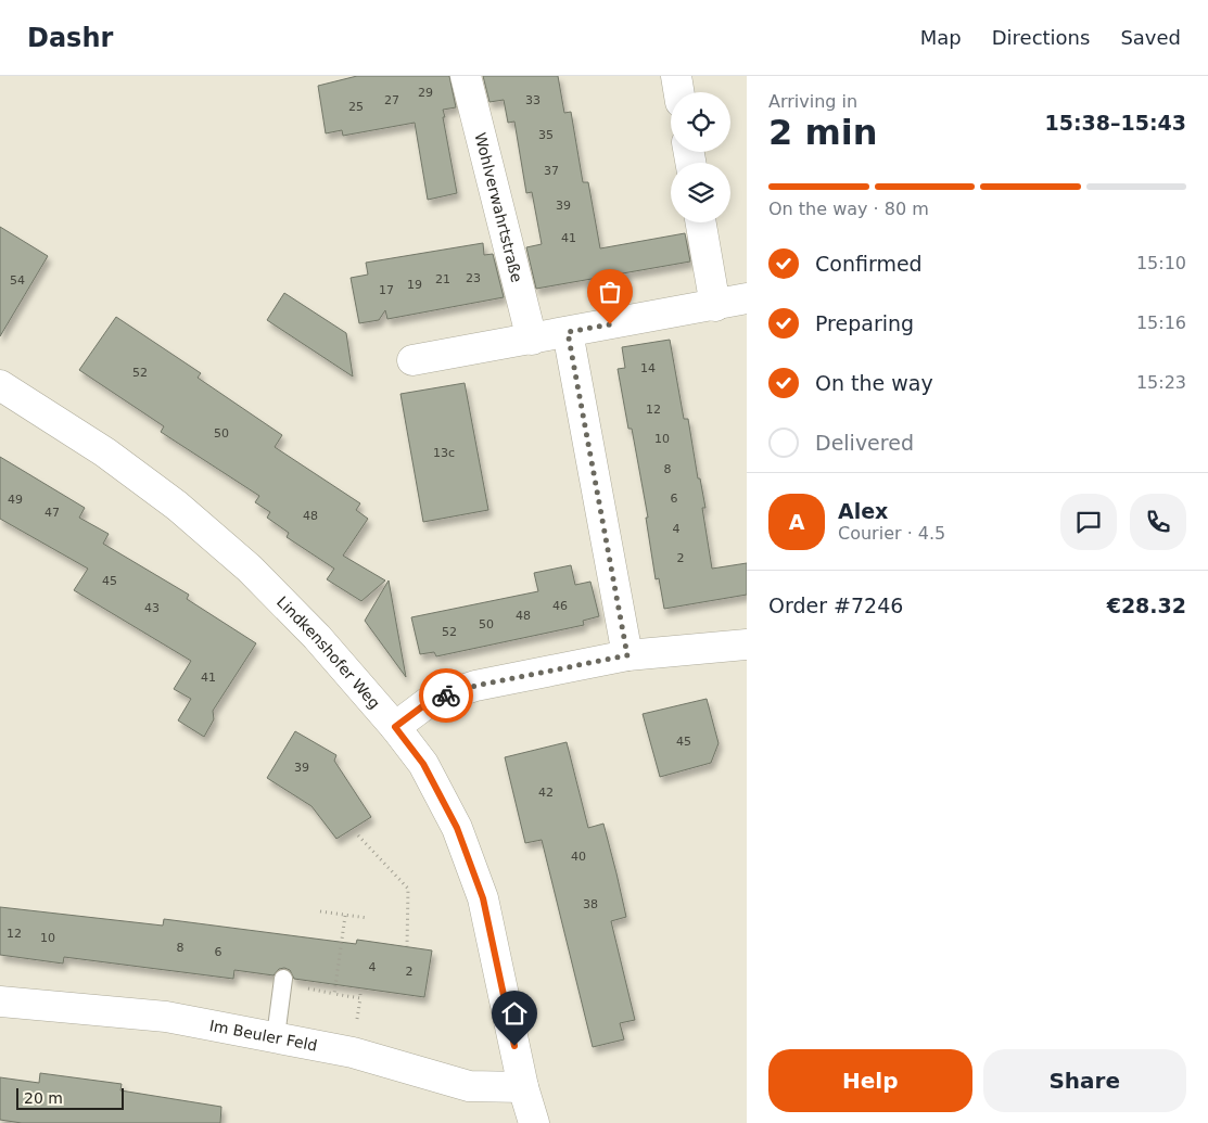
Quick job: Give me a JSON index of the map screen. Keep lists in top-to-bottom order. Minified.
{"streets":{"street":["Wohlverwahrtstraße","Lindkenshofer Weg","Im Beuler Feld"]},"crossings":[["Lindkenshofer Weg","Im Beuler Feld"]],"house_numbers":["29","27","33","25","35","37","39","41","23","21","54","19","17","14","52","12","50","10","13c","8","6","49","47","48","4","2","45","46","43","48","50","52","41","45","39","42","40","38","12","10","8","6","4","2"],"scale_bar":"20 m","page":{"header":"Dashr","nav":["Map","Directions","Saved"],"heading":["2 min","Arriving in","15:38–15:43"],"panel":["Alex","Courier · 4.5","Order #7246","€28.32"],"bar":"On the way · 80 m","list":[["Confirmed","15:10"],["Preparing","15:16"],["On the way","15:23"],"Delivered"],"round":"A","buttons":["Help","Share"],"scale":"20 m"}}
